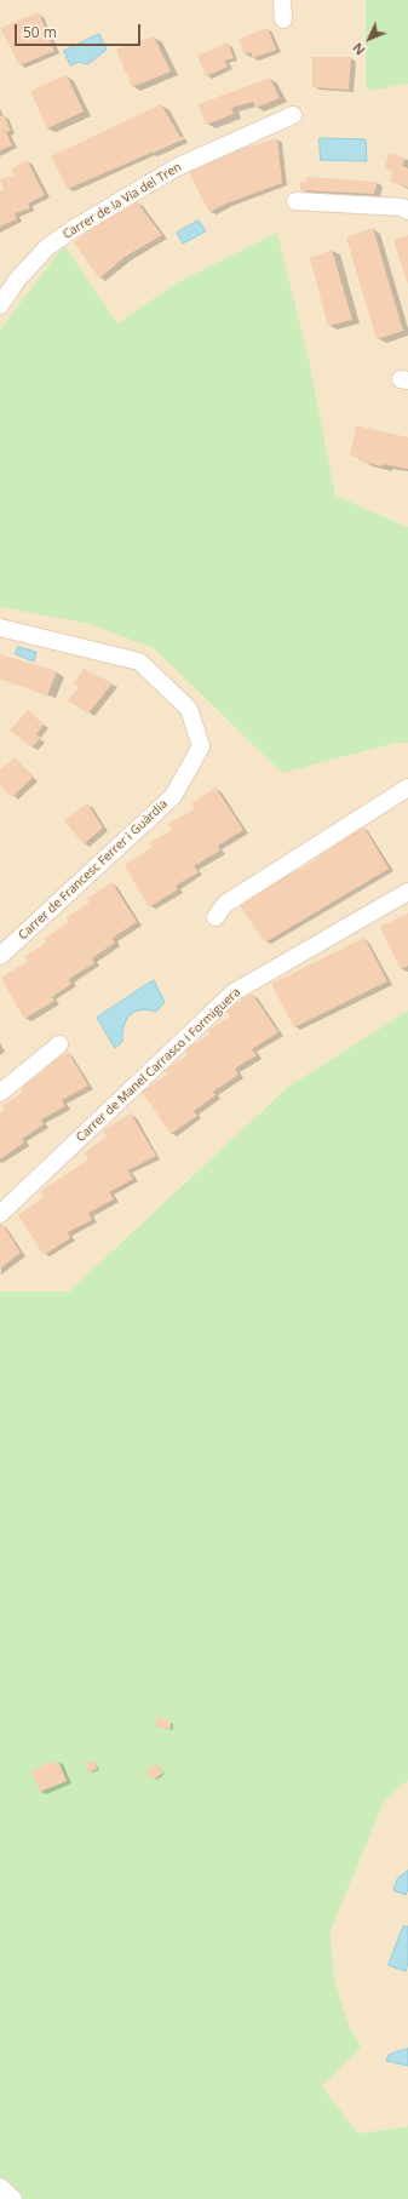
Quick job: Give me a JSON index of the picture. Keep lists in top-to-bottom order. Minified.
{"streets":{"street":["Carrer de la Via del Tren","Carrer de Francesc Ferrer i Guàrdia","Carrer de Manel Carrasco i Formiguera"]},"scale_bar":"50 m","north":"bottom left"}
